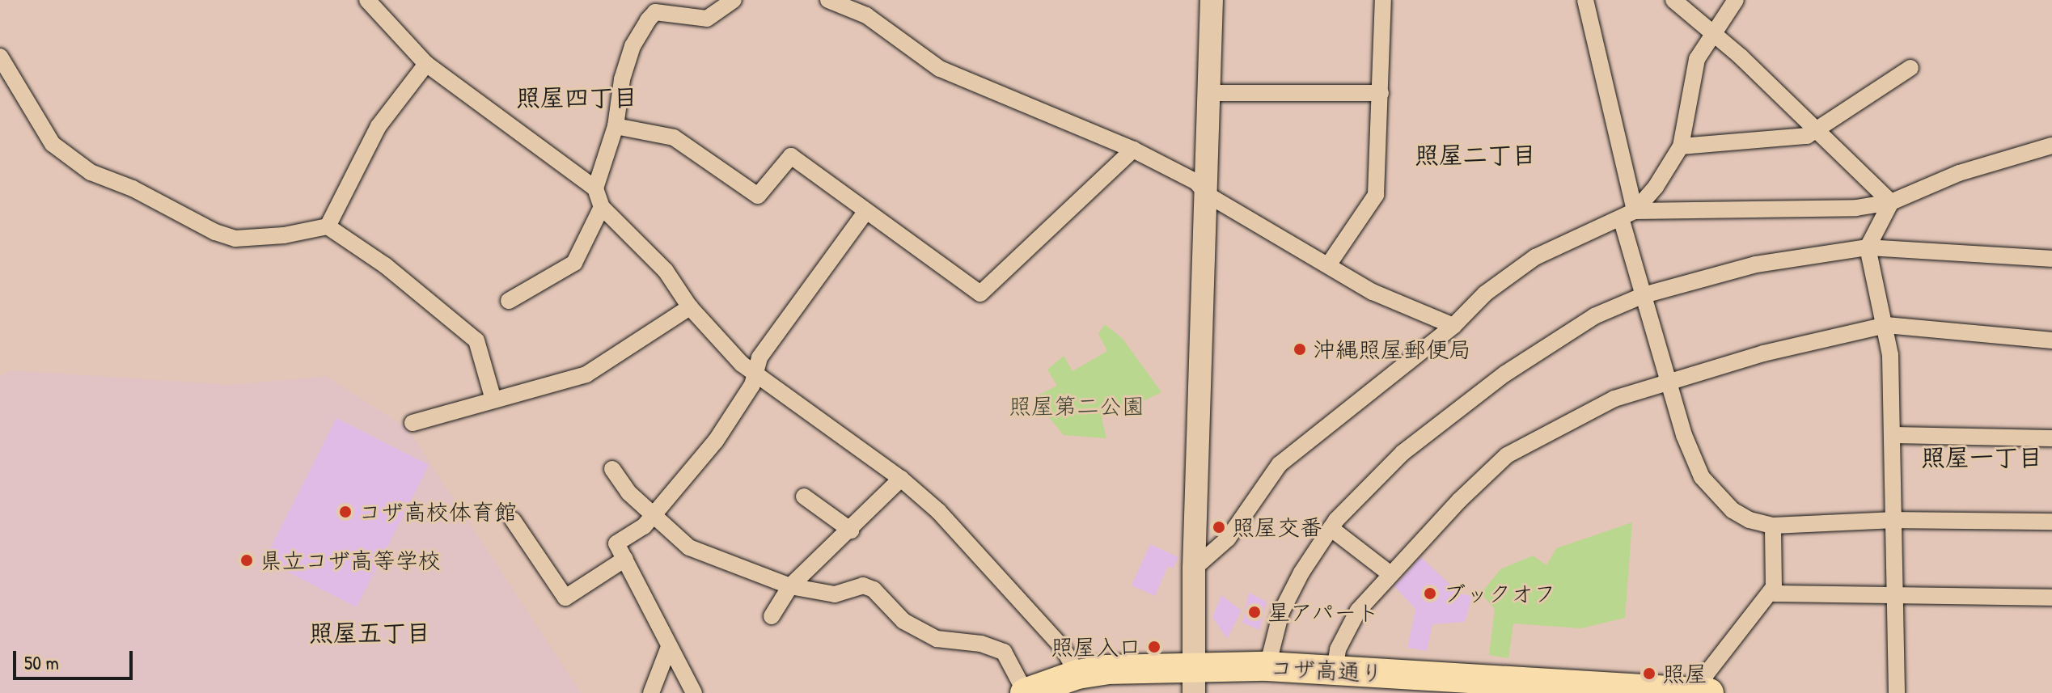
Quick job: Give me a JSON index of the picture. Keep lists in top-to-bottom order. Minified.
{"streets":{"highway":["コザ高通り"]},"districts":["照屋四丁目","照屋二丁目","照屋一丁目","照屋五丁目"],"parks":["照屋第二公園"],"places":["沖縄照屋郵便局","コザ高校体育館","照屋交番","県立コザ高等学校","ブックオフ","星アパート","照屋入口","照屋"],"scale_bar":"50 m"}
